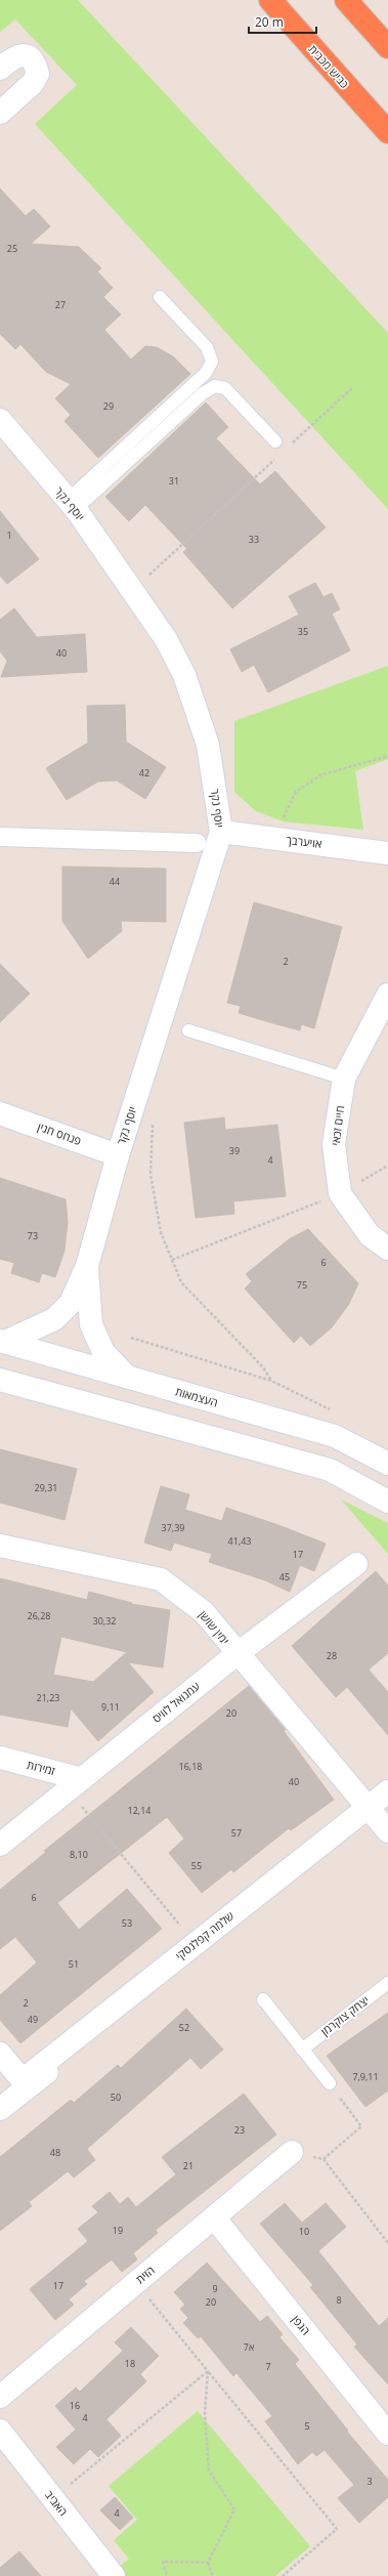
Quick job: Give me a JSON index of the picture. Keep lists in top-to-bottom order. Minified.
{"streets":{"highway":["כביש מכבית"],"street":["יוסף נקר","אויערבך","חיים זכאי","פנחס חגין","העצמאות","ימין שושן","עמנואל לוויס","זמירות","שלמה קפלנסקי","הזית","הגפן","האביב"],"lane":["יצחק צוקרמן"]},"crossings":[["יוסף נקר","אויערבך"],["יוסף נקר","פנחס חגין"],["יוסף נקר","העצמאות"],["ימין שושן","עמנואל לוויס"],["ימין שושן","שלמה קפלנסקי"],["עמנואל לוויס","זמירות"],["הזית","הגפן"]],"house_numbers":["25","27","29","31","1","33","35","40","42","44","2","39","4","73","6","75","29,31","37,39","41,43","17","45","26,28","30,32","28","21,23","9,11","20","16,18","40","12,14","57","8,10","55","6","53","51","2","49","52","7,9,11","50","23","48","21","19","10","17","9","8","20","7א","18","7","16","4","5","3","4"],"scale_bar":"20 m"}
